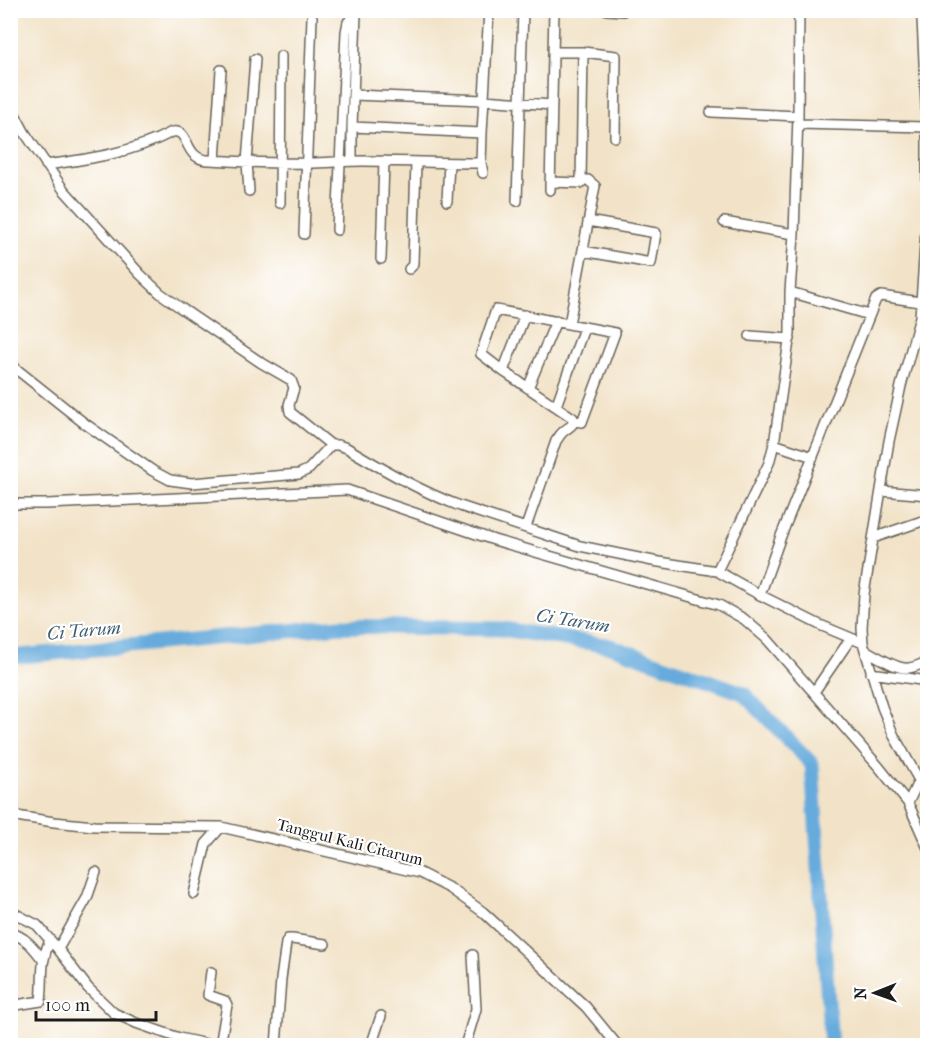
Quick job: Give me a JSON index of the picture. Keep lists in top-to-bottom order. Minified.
{"streets":{"street":["Tanggul Kali Citarum"]},"water":["Ci Tarum"],"scale_bar":"100 m","north":"left"}
